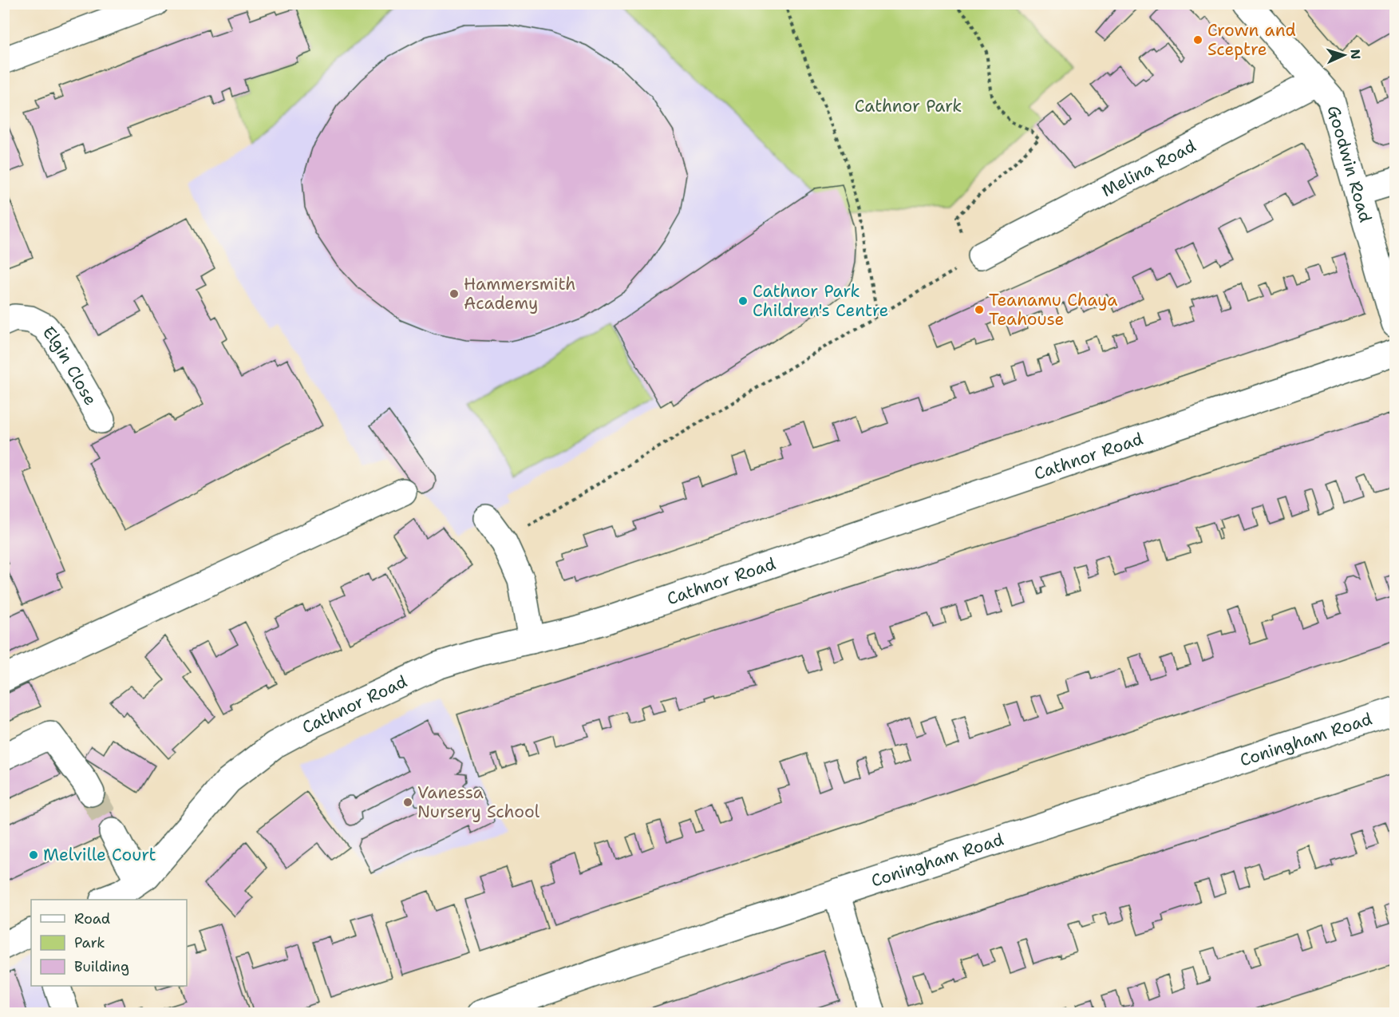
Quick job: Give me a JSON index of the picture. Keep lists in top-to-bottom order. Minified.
{"streets":{"street":["Goodwin Road","Melina Road","Elgin Close","Cathnor Road","Coningham Road"]},"crossings":[["Goodwin Road","Melina Road"]],"parks":["Cathnor Park"],"places":["Crown and Sceptre","Hammersmith Academy","Cathnor Park Children's Centre","Teanamu Chaya Teahouse","Vanessa Nursery School","Melville Court"],"legend":["Road","Park","Building"],"north":"right"}
